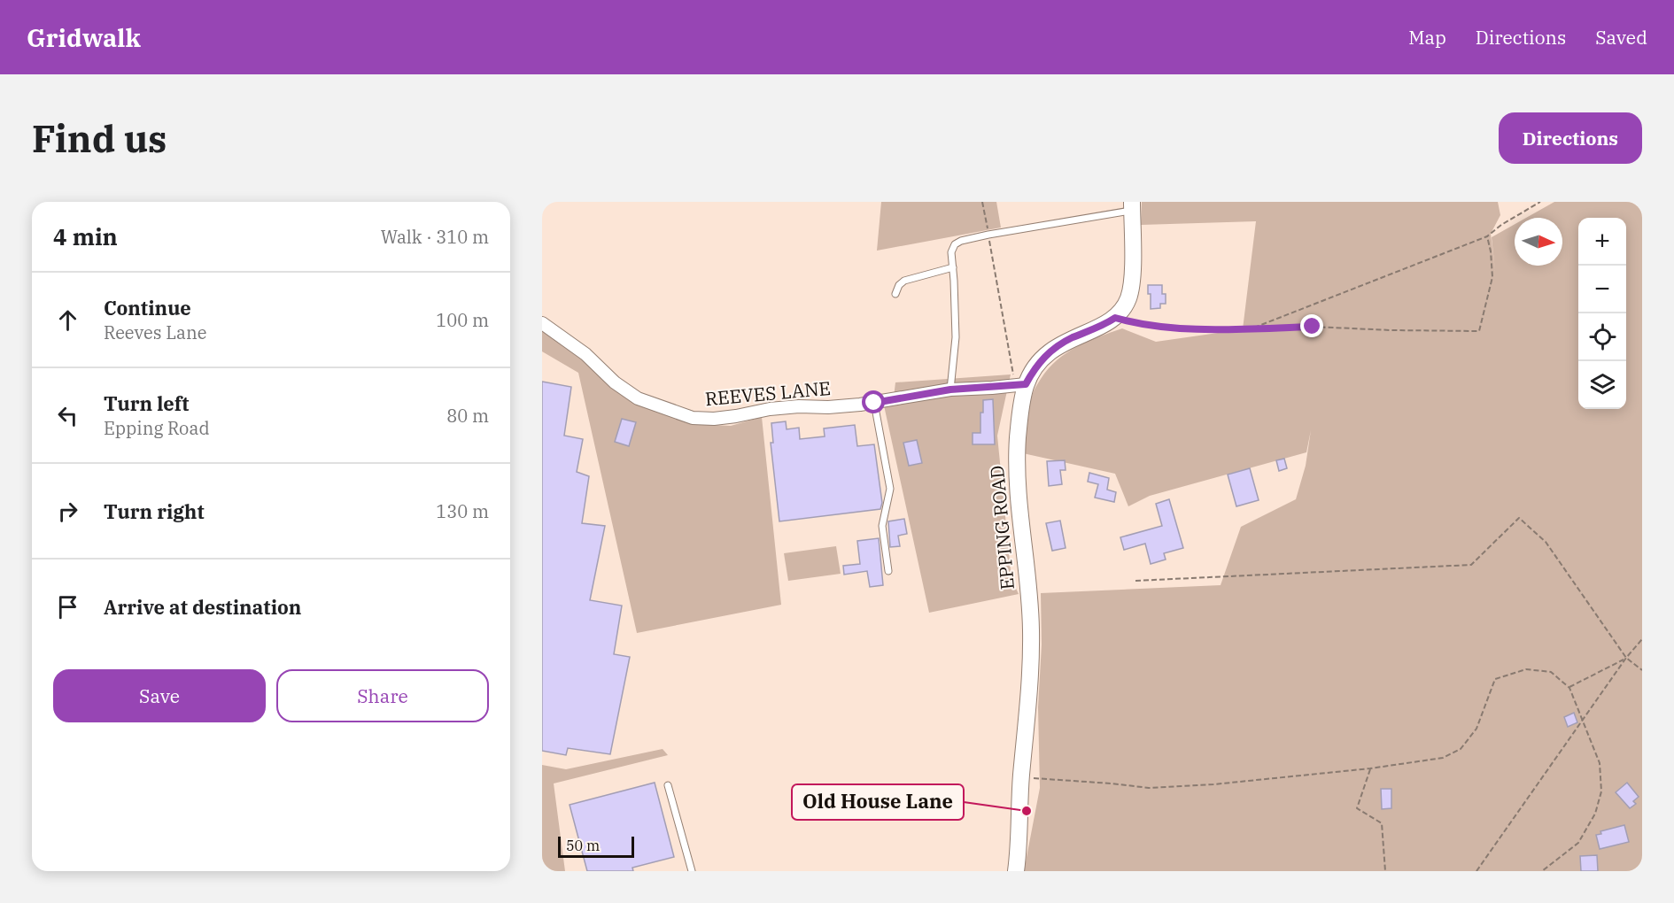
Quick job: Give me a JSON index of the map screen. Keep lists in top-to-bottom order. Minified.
{"streets":{"main road":["EPPING ROAD"],"street":["REEVES LANE"]},"crossings":[["REEVES LANE","EPPING ROAD"]],"places":["Old House Lane"],"scale_bar":"50 m","north":"right","page":{"header":"Gridwalk","nav":["Map","Directions","Saved"],"buttons":["Directions",["Save","Share"]],"title":"Find us","heading":["4 min","Walk · 310 m"],"map_buttons":["+","−"],"list":[["Continue","Reeves Lane","100 m"],["Turn left","Epping Road","80 m"],["Turn right","130 m"],"Arrive at destination"],"scale":"50 m"}}
